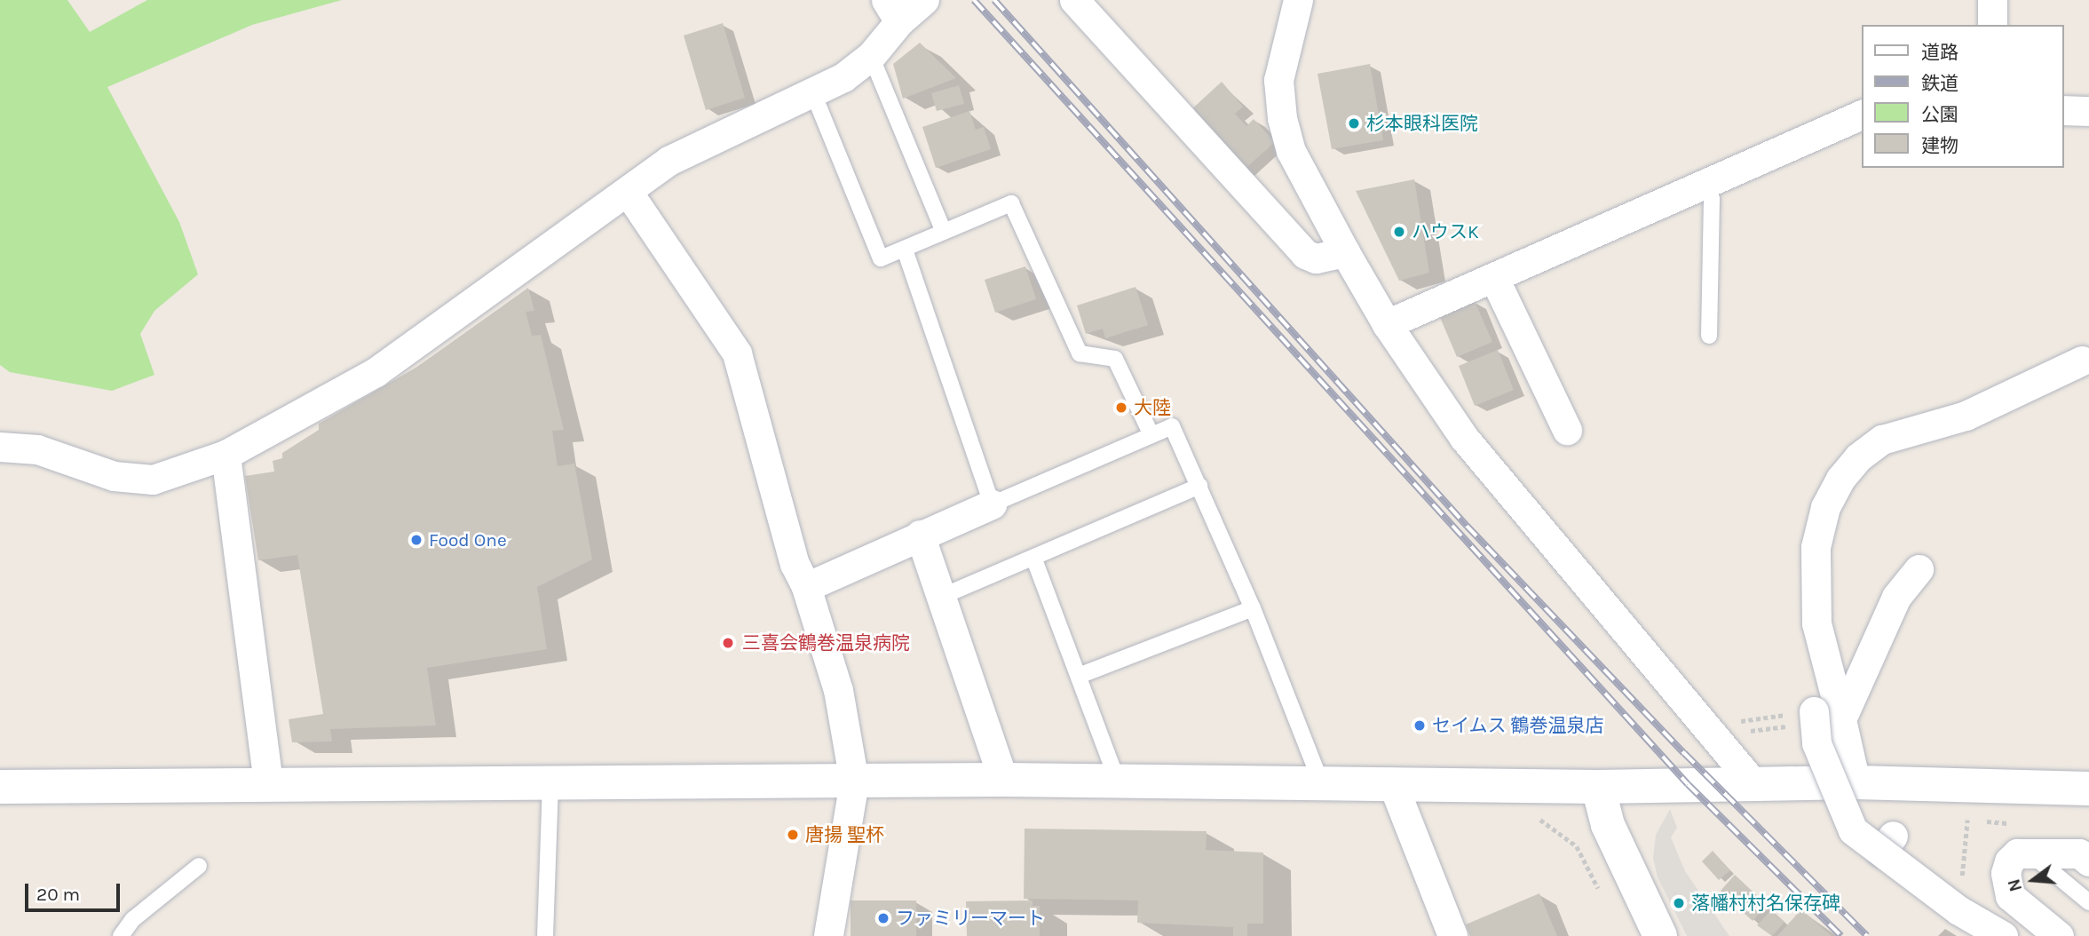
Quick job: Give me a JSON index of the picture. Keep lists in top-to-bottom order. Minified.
{"places":["杉本眼科医院","ハウスK","大陸","Food One","三喜会鶴巻温泉病院","セイムス 鶴巻温泉店","唐揚 聖杯","落幡村村名保存碑","ファミリーマート"],"legend":["道路","鉄道","公園","建物"],"scale_bar":"20 m","north":"left"}
